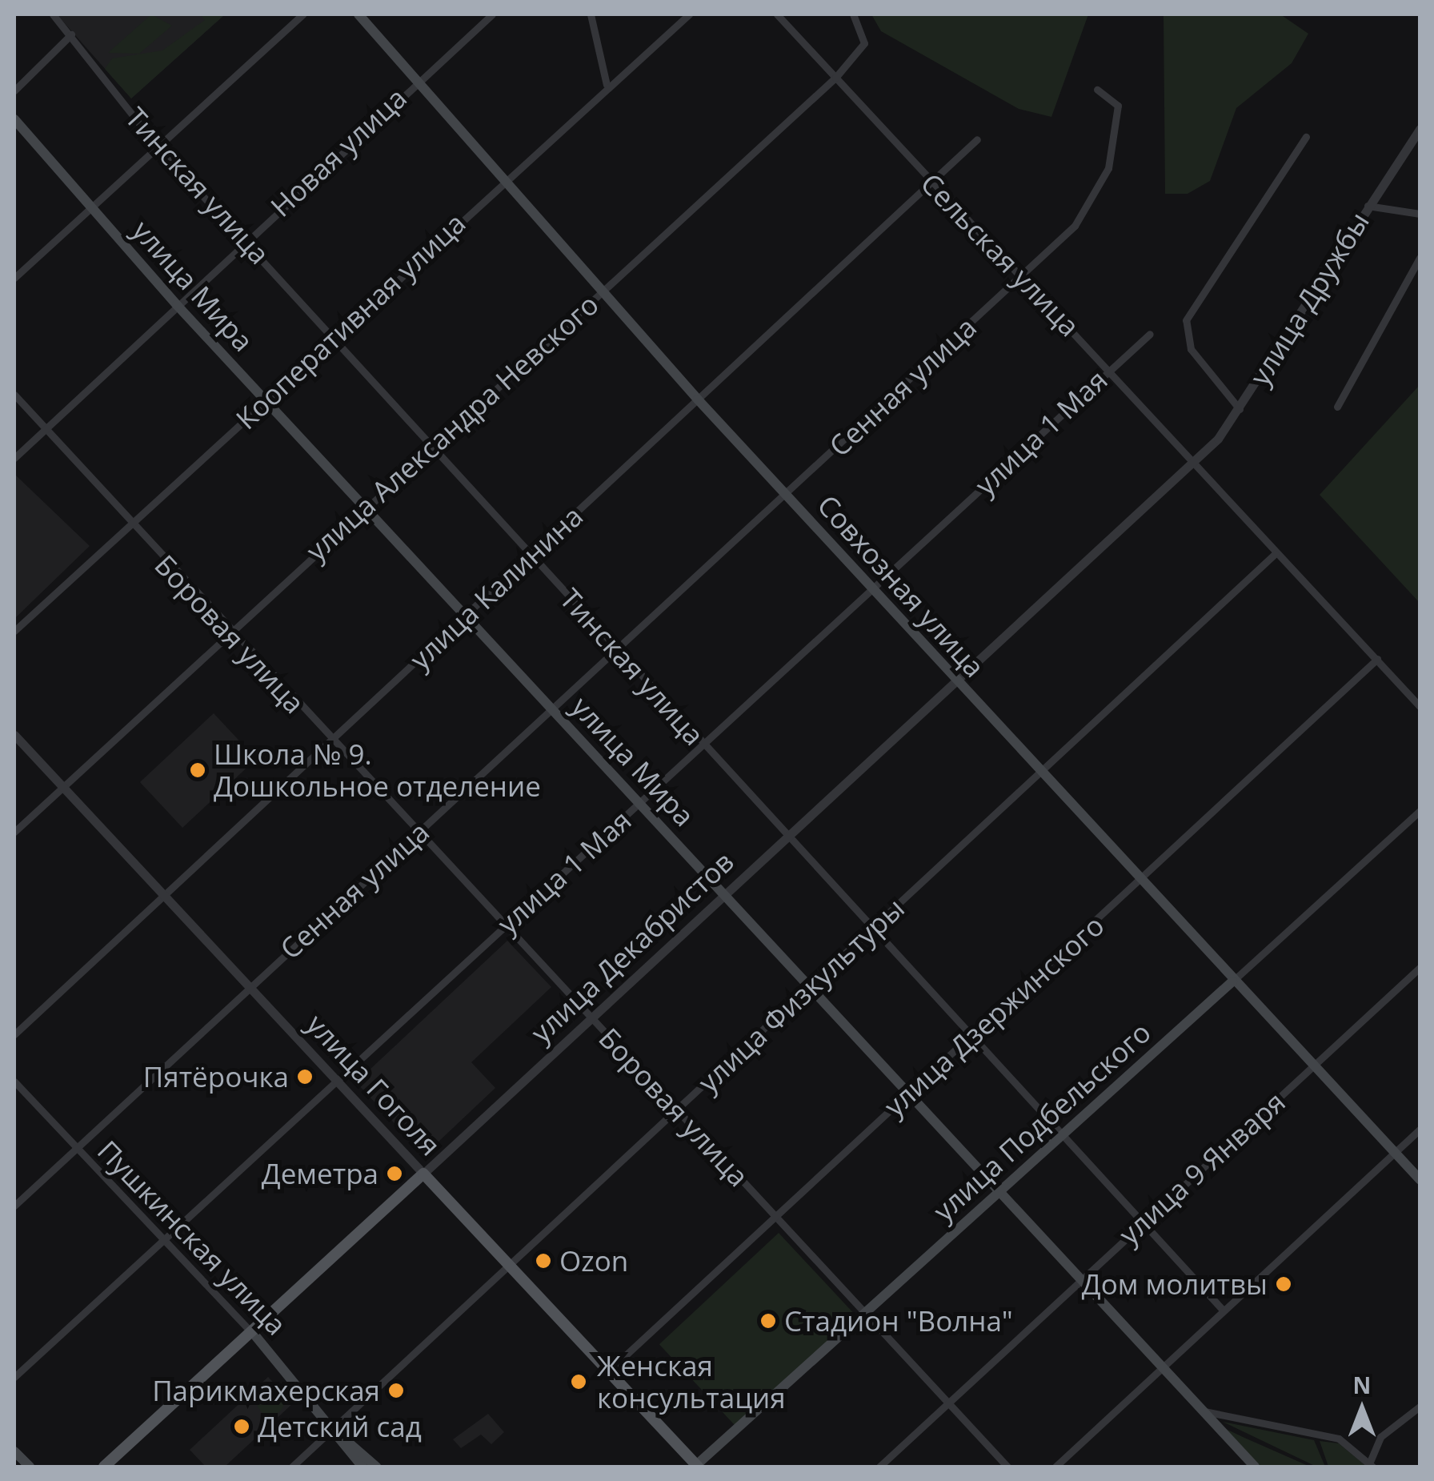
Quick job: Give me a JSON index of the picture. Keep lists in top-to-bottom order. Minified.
{"streets":{"main road":["улица Мира","Совхозная улица","улица Декабристов","улица Гоголя","улица Подбельского","Пушкинская улица"],"street":["Новая улица","Тинская улица","Сельская улица","улица Дружбы","Кооперативная улица","Сенная улица","улица Александра Невского","улица 1 Мая","улица Калинина","Боровая улица","улица Физкультуры","улица Дзержинского","улица 9 Января"]},"crossings":[["Новая улица","Тинская улица"],["Новая улица","улица Мира"],["Новая улица","Совхозная улица"],["Новая улица","Боровая улица"],["Тинская улица","Кооперативная улица"],["Тинская улица","Сенная улица"],["Тинская улица","улица Александра Невского"],["Тинская улица","улица 1 Мая"],["Тинская улица","улица Калинина"],["Тинская улица","улица Декабристов"],["Тинская улица","улица Физкультуры"],["Тинская улица","улица Дзержинского"],["Тинская улица","улица Подбельского"],["Тинская улица","улица 9 Января"],["Сельская улица","улица Дружбы"],["Сельская улица","Сенная улица"],["Сельская улица","улица Александра Невского"],["Сельская улица","улица 1 Мая"],["Сельская улица","улица Калинина"],["Сельская улица","улица Декабристов"],["Сельская улица","улица Физкультуры"],["Сельская улица","улица Дзержинского"],["улица Мира","Кооперативная улица"],["улица Мира","Сенная улица"],["улица Мира","улица Александра Невского"],["улица Мира","улица 1 Мая"],["улица Мира","улица Калинина"],["улица Мира","улица Декабристов"],["улица Мира","улица Физкультуры"],["улица Мира","улица Дзержинского"],["улица Мира","улица Подбельского"],["улица Мира","улица 9 Января"],["улица Дружбы","улица Декабристов"],["Кооперативная улица","Совхозная улица"],["Кооперативная улица","Боровая улица"],["Сенная улица","Совхозная улица"],["Сенная улица","Боровая улица"],["Сенная улица","улица Гоголя"],["Сенная улица","Пушкинская улица"],["улица Александра Невского","Совхозная улица"],["улица Александра Невского","Боровая улица"],["улица Александра Невского","улица Гоголя"],["улица 1 Мая","Совхозная улица"],["улица 1 Мая","Боровая улица"],["улица 1 Мая","улица Гоголя"],["улица 1 Мая","Пушкинская улица"],["Совхозная улица","улица Калинина"],["Совхозная улица","улица Декабристов"],["Совхозная улица","улица Физкультуры"],["Совхозная улица","улица Дзержинского"],["Совхозная улица","улица Подбельского"],["Совхозная улица","улица 9 Января"],["улица Калинина","Боровая улица"],["улица Калинина","улица Гоголя"],["Боровая улица","улица Декабристов"],["Боровая улица","улица Физкультуры"],["Боровая улица","улица Дзержинского"],["Боровая улица","улица Подбельского"],["Боровая улица","улица 9 Января"],["улица Декабристов","улица Гоголя"],["улица Декабристов","Пушкинская улица"],["улица Физкультуры","улица Гоголя"],["улица Физкультуры","Пушкинская улица"],["улица Дзержинского","улица Гоголя"],["улица Гоголя","улица Подбельского"]],"places":["Школа № 9. Дошкольное отделение","Пятёрочка","Деметра","Ozon","Дом молитвы","Стадион \"Волна\"","Женская консультация","Парикмахерская","Детский сад"],"north":"top"}
